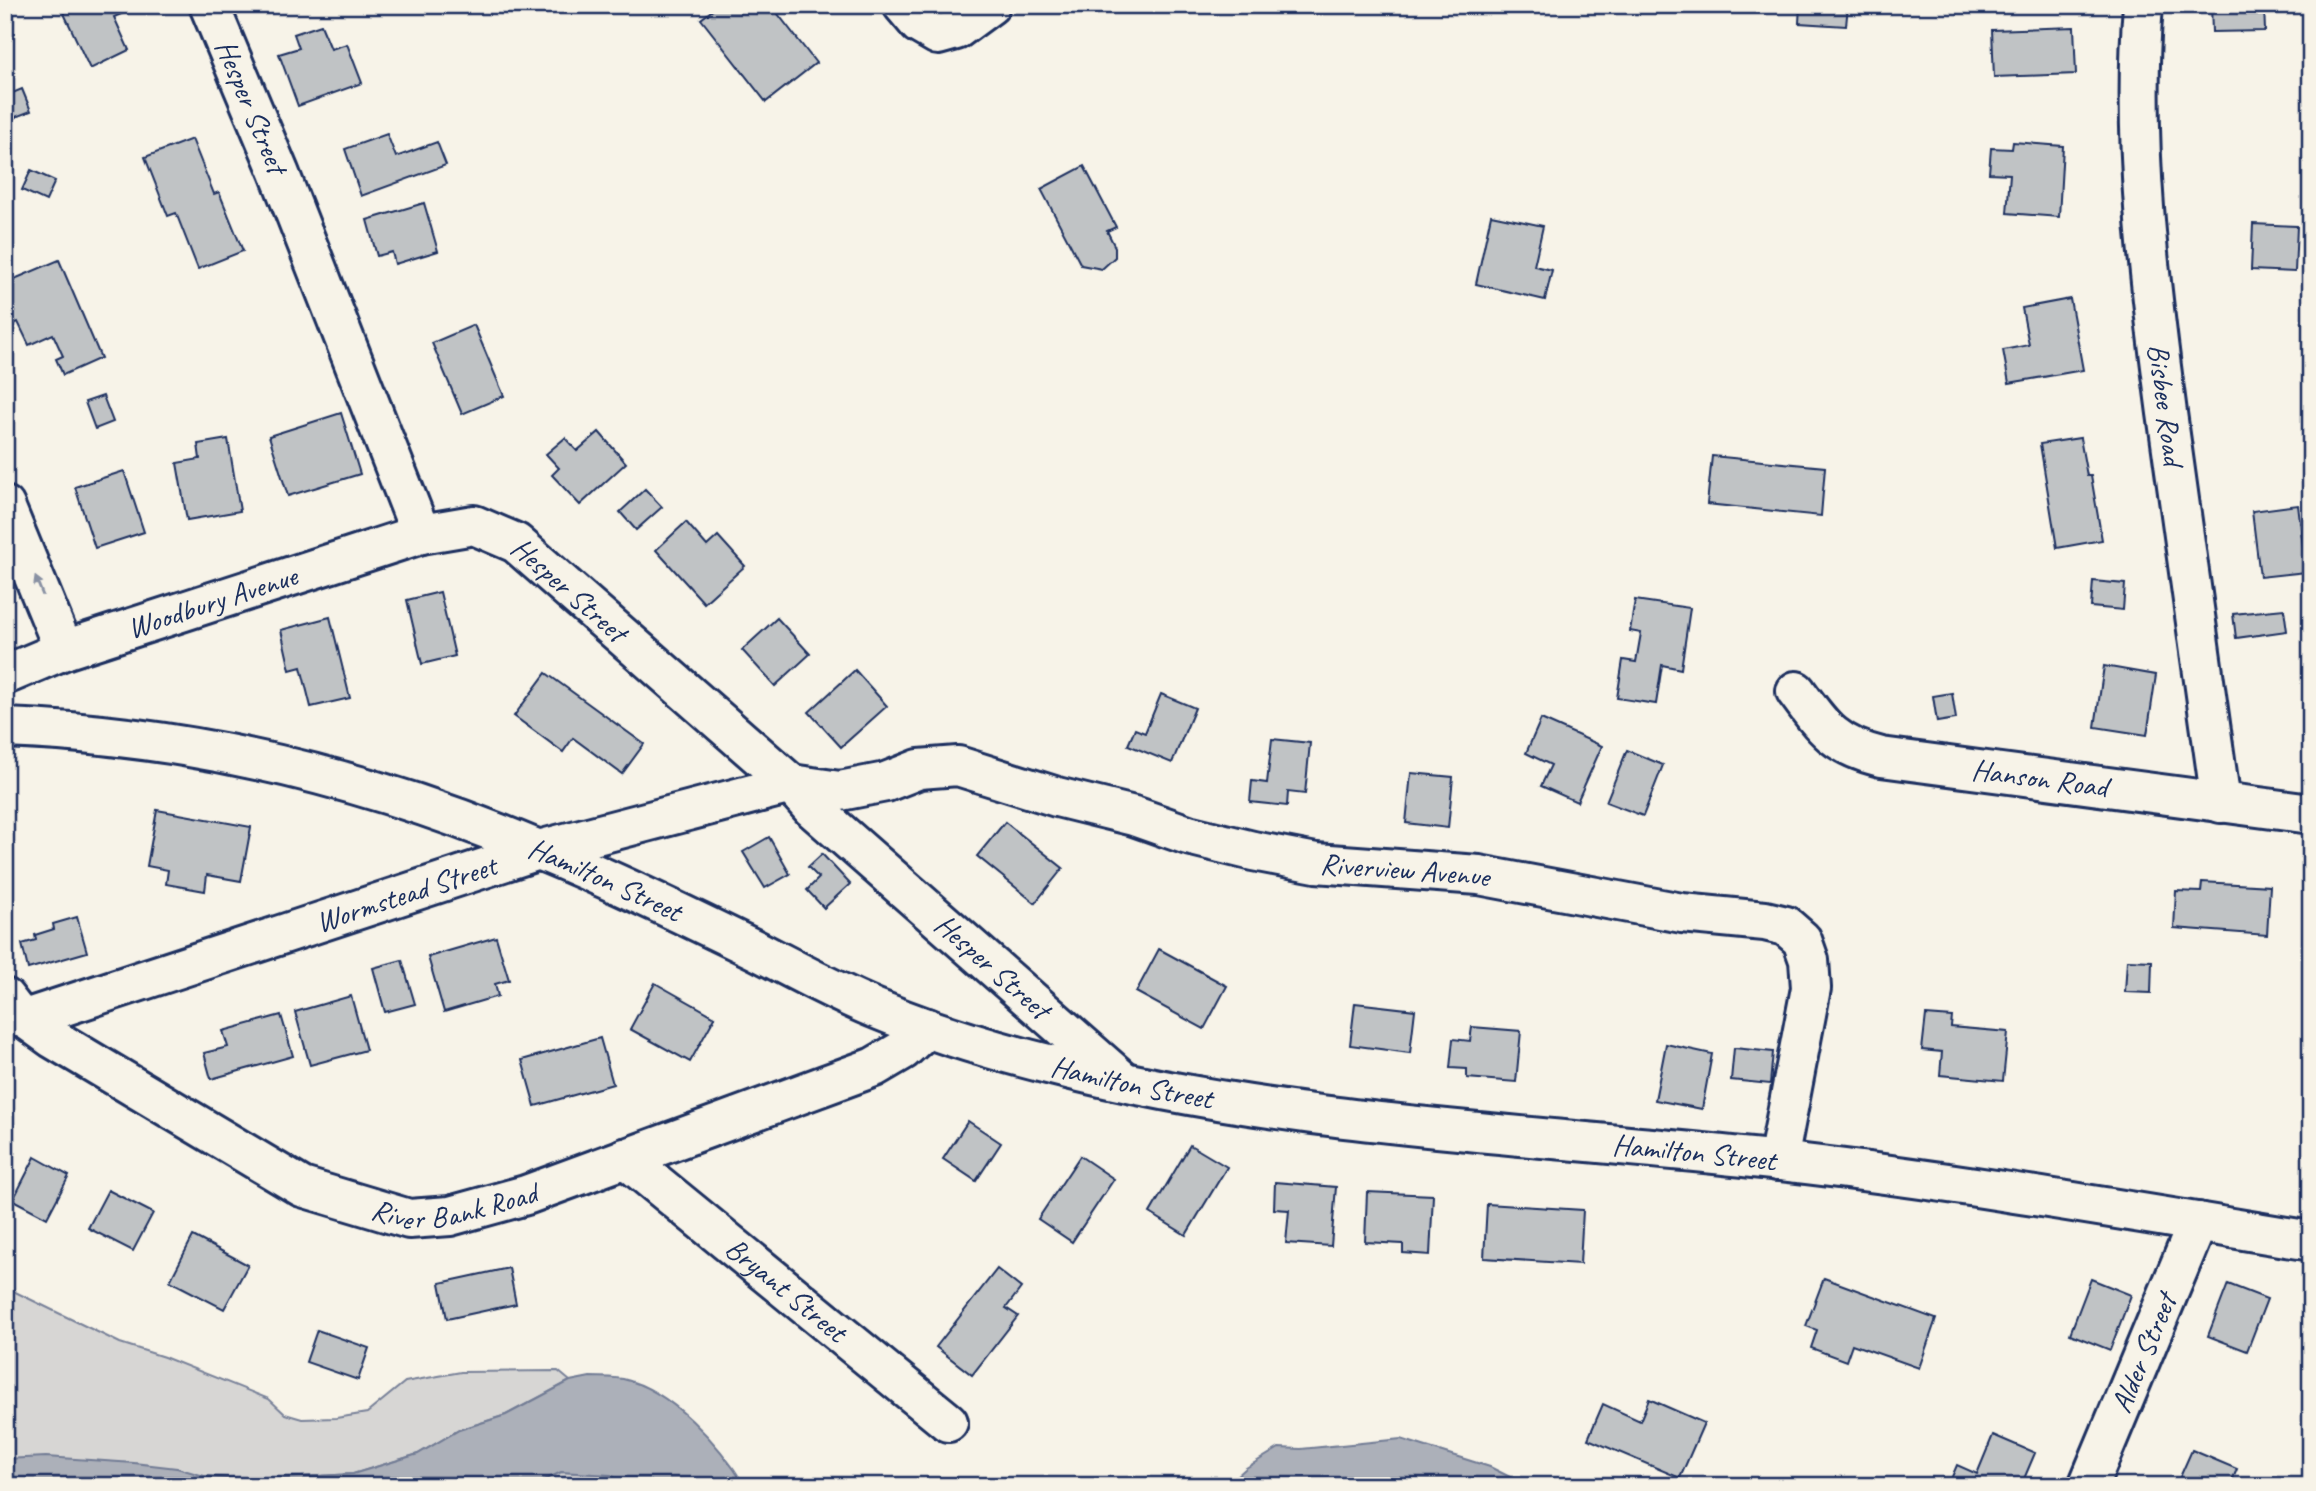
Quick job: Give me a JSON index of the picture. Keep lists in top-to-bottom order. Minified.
{"streets":{"street":["Hesper Street","Bisbee Road","Woodbury Avenue","Hanson Road","Riverview Avenue","Hamilton Street","Wormstead Street","River Bank Road","Bryant Street","Alder Street"]},"crossings":[["Hesper Street","Woodbury Avenue"],["Hesper Street","Riverview Avenue"],["Hesper Street","Hamilton Street"],["Hesper Street","Wormstead Street"],["Bisbee Road","Hanson Road"],["Riverview Avenue","Hamilton Street"],["Riverview Avenue","Wormstead Street"],["Hamilton Street","Wormstead Street"],["Hamilton Street","River Bank Road"],["Hamilton Street","Alder Street"],["Wormstead Street","River Bank Road"],["River Bank Road","Bryant Street"]]}
